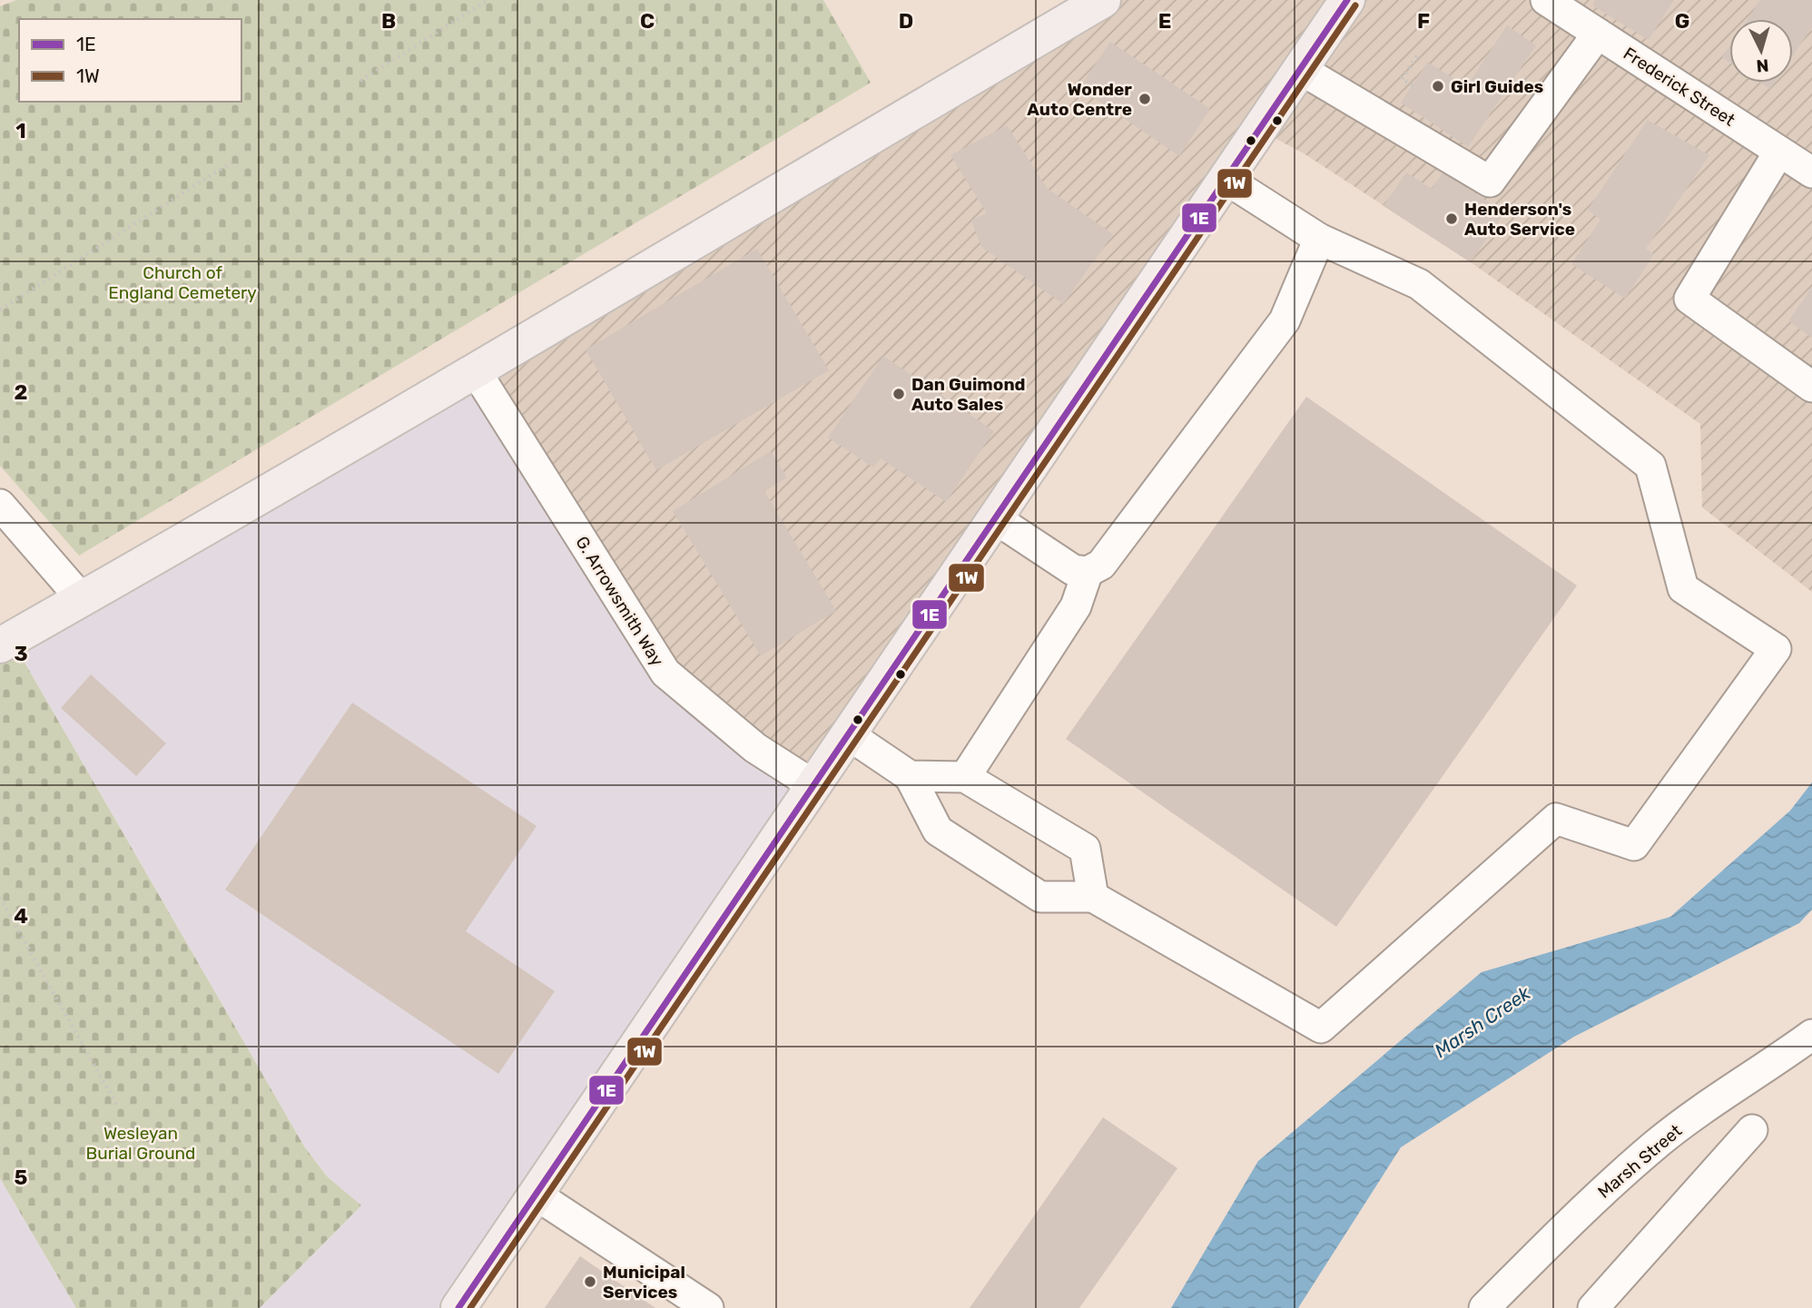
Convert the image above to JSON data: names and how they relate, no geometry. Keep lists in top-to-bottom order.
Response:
{
  "streets": {
    "street": ["Frederick Street", "G. Arrowsmith Way", "Marsh Street"]
  },
  "water": ["Marsh Creek"],
  "parks": ["Church of England Cemetery", "Wesleyan Burial Ground"],
  "places": [
    "Girl Guides",
    "Wonder Auto Centre",
    "Henderson's Auto Service",
    "Dan Guimond Auto Sales",
    "Municipal Services"
  ],
  "lines": ["transit line 1E", "transit line 1W"],
  "legend": ["1E", "1W"],
  "north": "bottom",
  "grid": {
    "columns": [
      "B",
      "C",
      "D",
      "E",
      "F",
      "G"
    ],
    "rows": [
      "1",
      "2",
      "3",
      "4",
      "5"
    ]
  }
}
